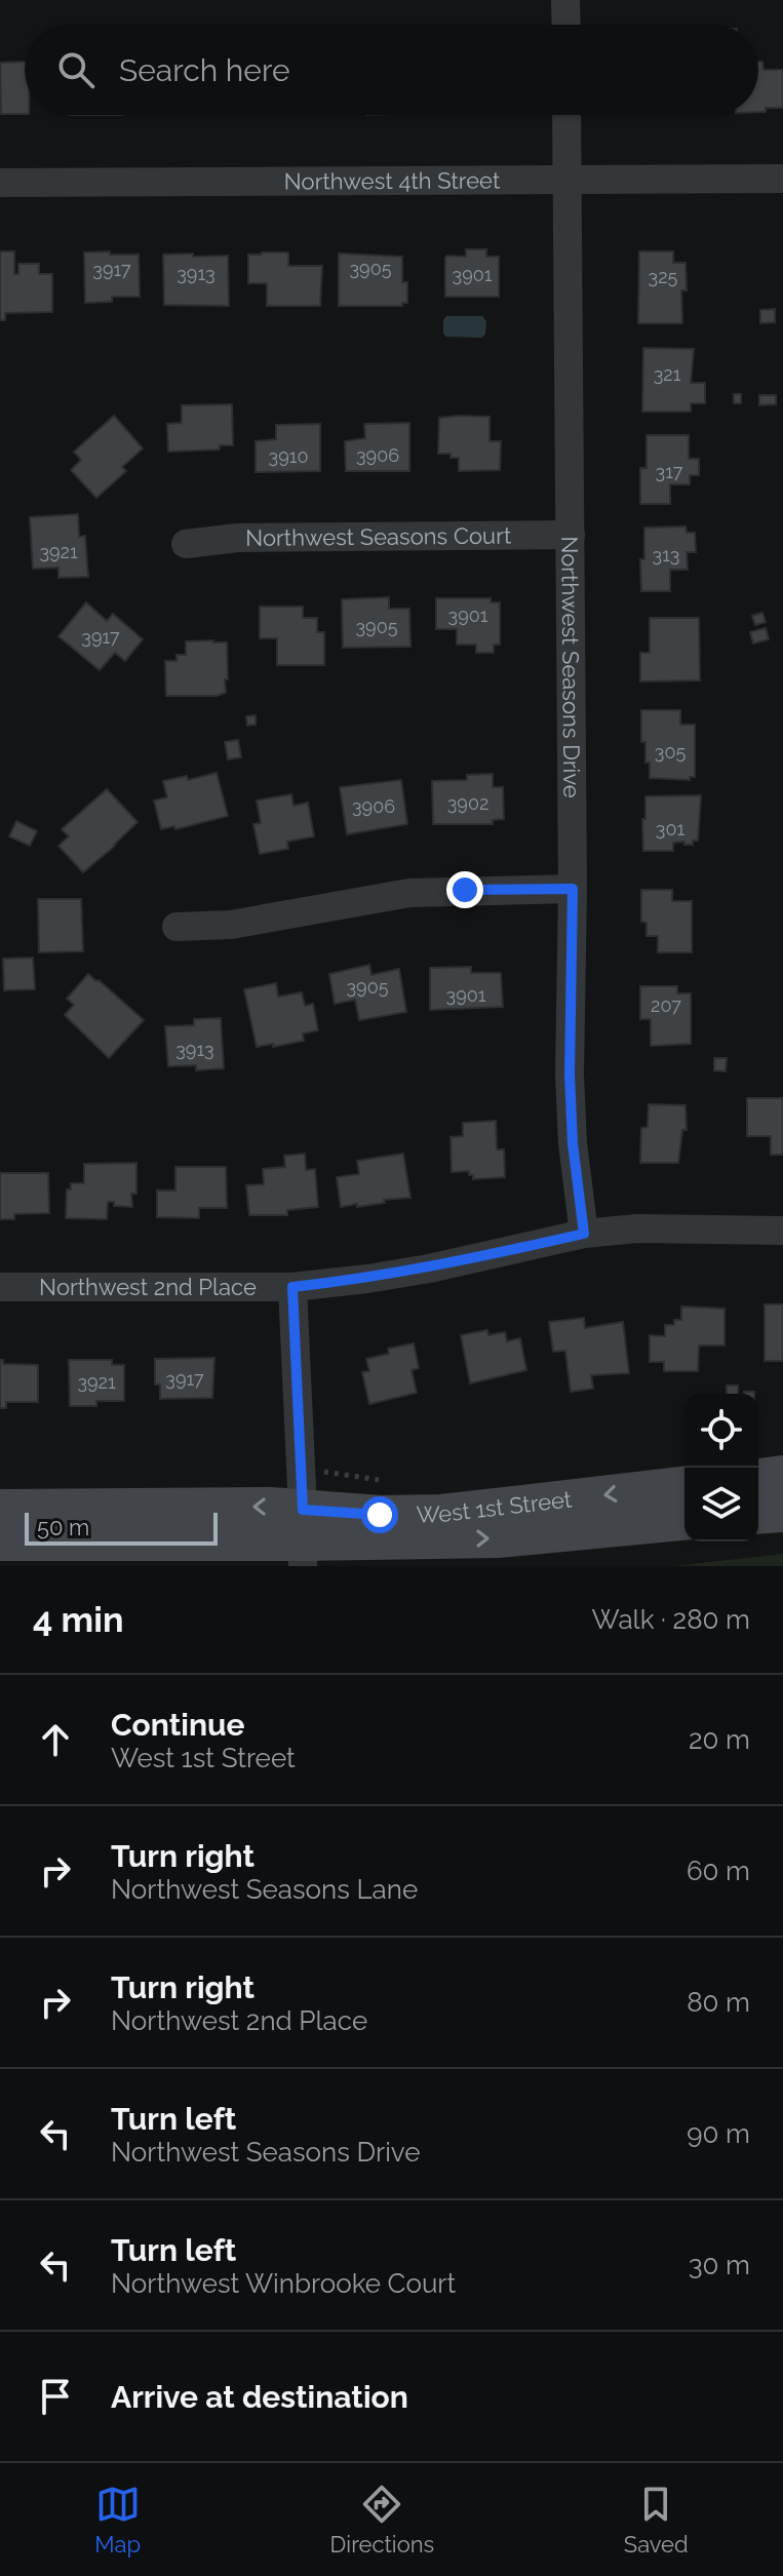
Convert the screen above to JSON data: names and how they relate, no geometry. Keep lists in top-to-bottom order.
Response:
{
  "streets": {
    "main road": ["West 1st Street"],
    "street": [
      "Northwest 4th Street",
      "Northwest Seasons Court",
      "Northwest Seasons Drive",
      "Northwest 2nd Place"
    ]
  },
  "crossings": [
    ["Northwest 4th Street", "Northwest Seasons Drive"],
    ["Northwest Seasons Court", "Northwest Seasons Drive"],
    ["Northwest Seasons Drive", "Northwest 2nd Place"]
  ],
  "house_numbers": [
    "3905",
    "3917",
    "3913",
    "3901",
    "325",
    "321",
    "3906",
    "3910",
    "317",
    "3921",
    "313",
    "3901",
    "3905",
    "3917",
    "305",
    "3902",
    "3906",
    "301",
    "3905",
    "3901",
    "207",
    "3913",
    "3917",
    "3921"
  ],
  "scale_bar": "50 m",
  "page": {
    "search": "Search here",
    "scale": "50 m",
    "heading": ["4 min", "Walk · 280 m"],
    "list": [
      ["Continue", "West 1st Street", "20 m"],
      ["Turn right", "Northwest Seasons Lane", "60 m"],
      ["Turn right", "Northwest 2nd Place", "80 m"],
      ["Turn left", "Northwest Seasons Drive", "90 m"],
      ["Turn left", "Northwest Winbrooke Court", "30 m"],
      "Arrive at destination"
    ],
    "nav": ["Map", "Directions", "Saved"]
  }
}
